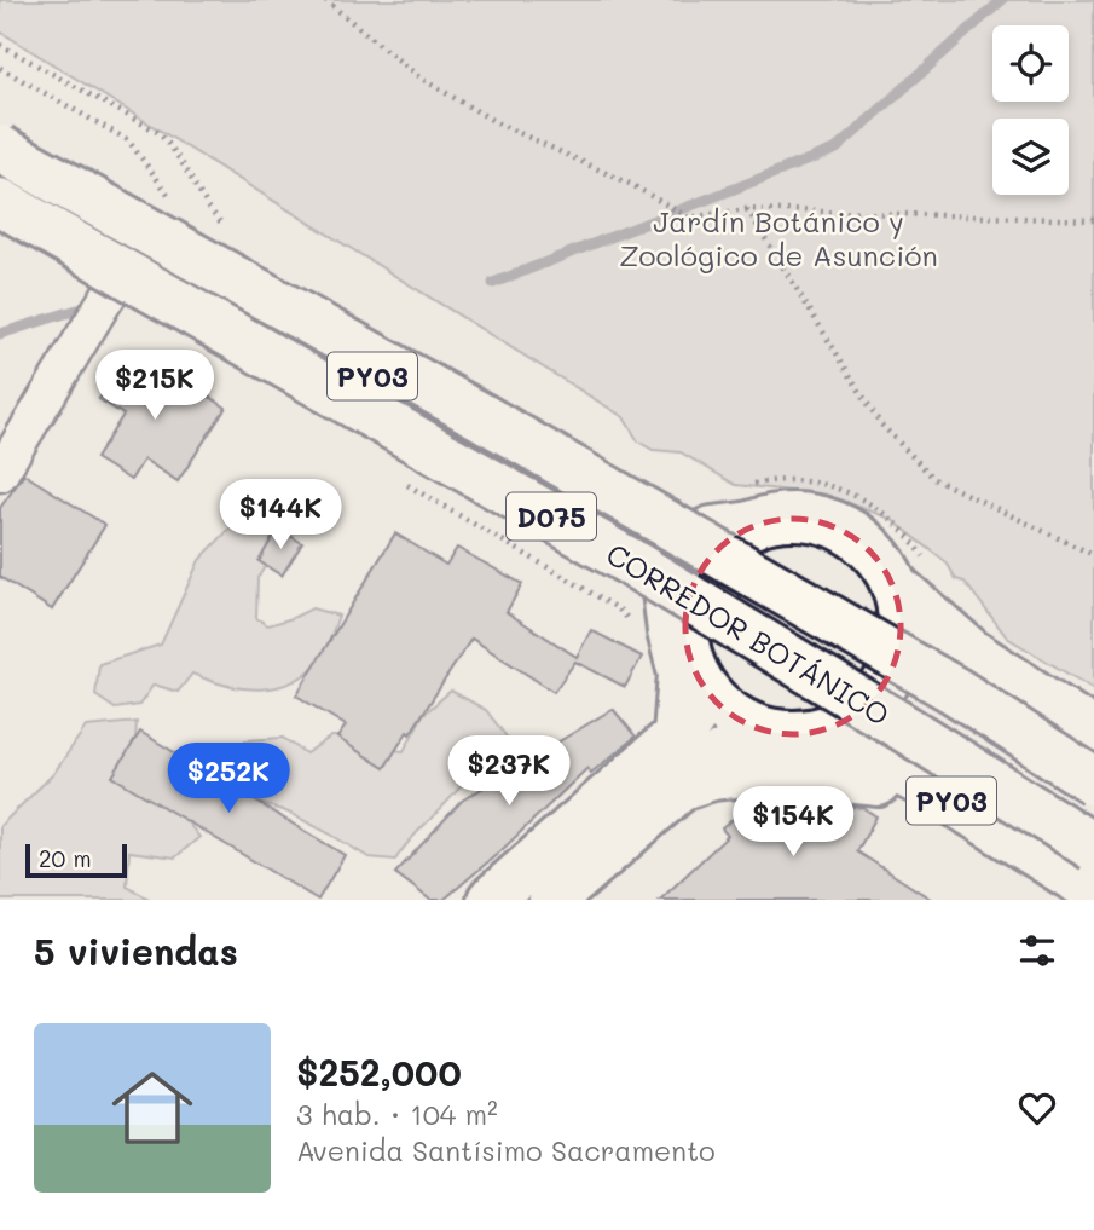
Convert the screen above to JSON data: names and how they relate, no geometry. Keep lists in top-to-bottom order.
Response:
{
  "streets": {
    "main road": ["PY03", "D075", "CORREDOR BOTÁNICO"]
  },
  "parks": ["Jardín Botánico y Zoológico de Asunción"],
  "scale_bar": "20 m",
  "page": {
    "price": [
      "$215K",
      "$144K",
      "$237K",
      "$252K",
      "$154K"
    ],
    "scale": "20 m",
    "heading": "5 viviendas",
    "list": [
      {
        "name": "$252,000",
        "note": "3 hab. · 104 m² · Avenida Santísimo Sacramento"
      }
    ]
  }
}
